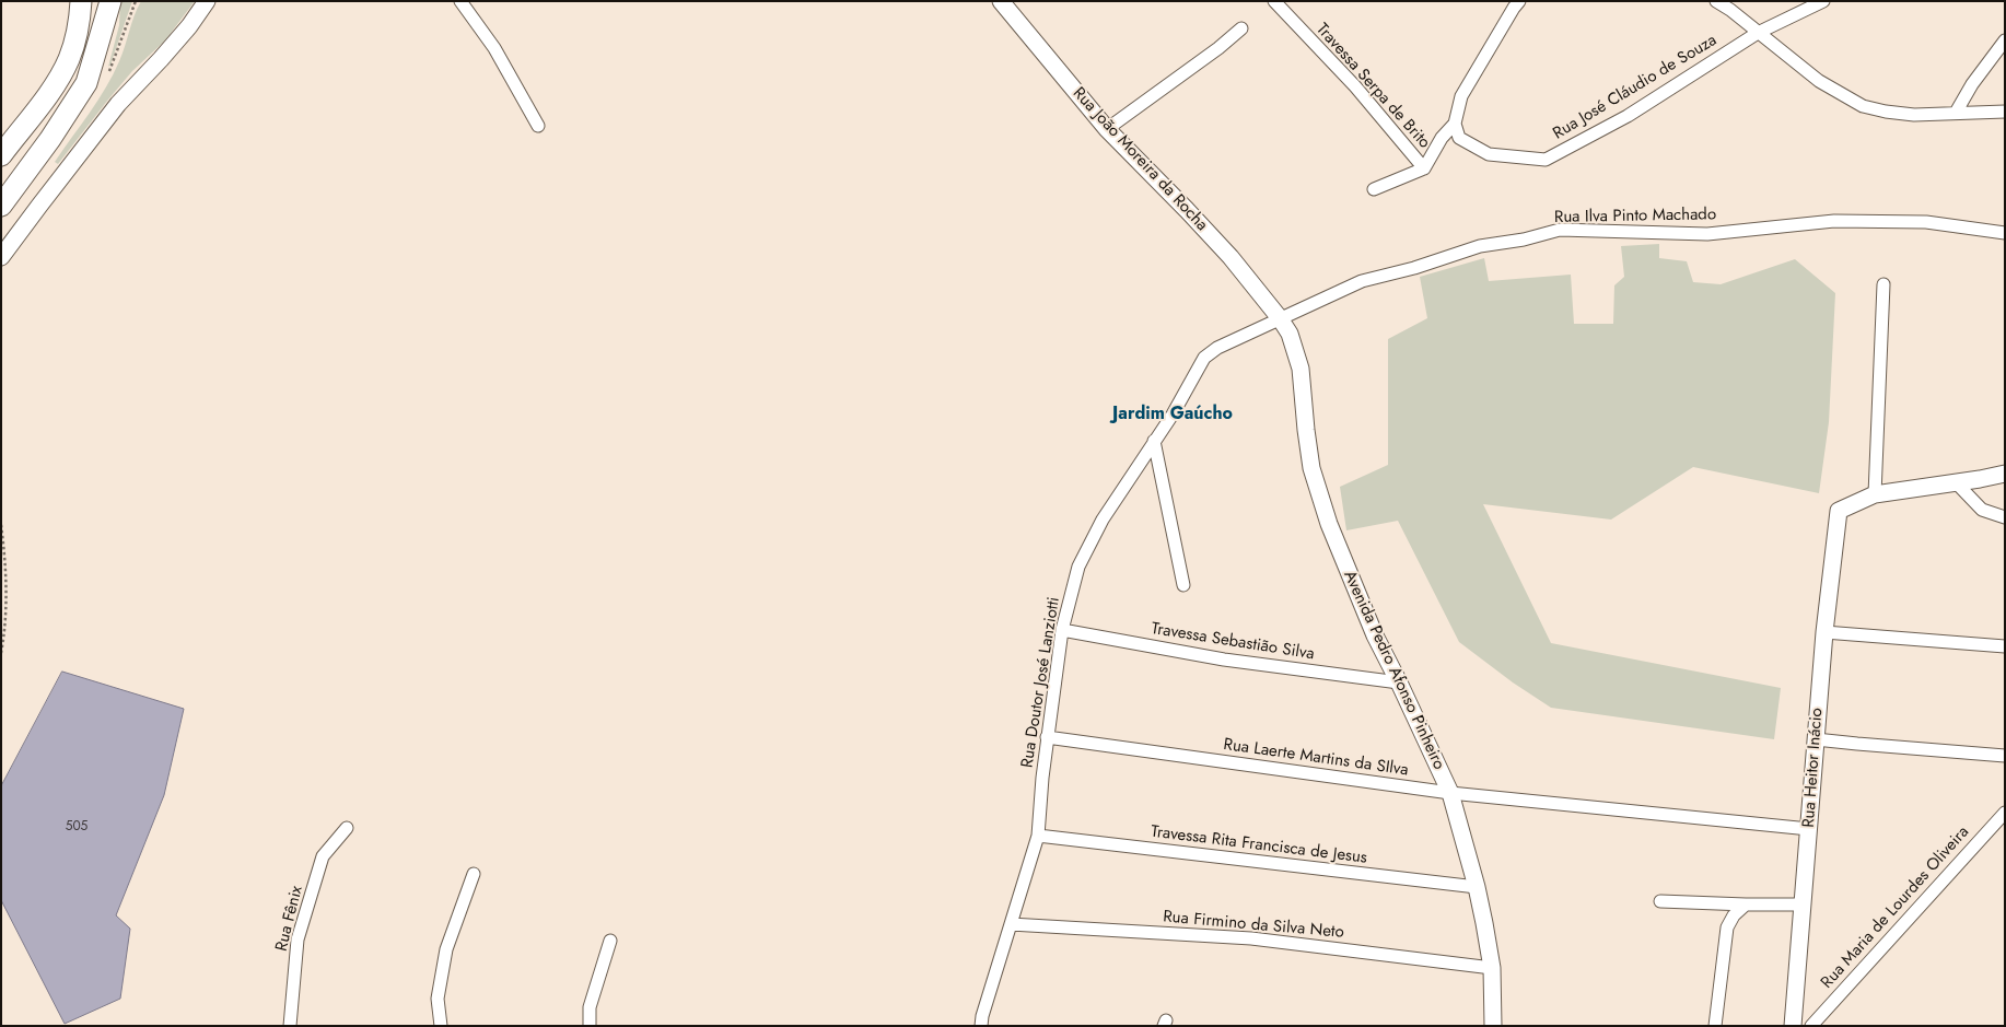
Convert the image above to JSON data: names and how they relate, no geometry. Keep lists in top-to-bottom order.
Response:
{
  "streets": {
    "street": [
      "Travessa Serpa de Brito",
      "Rua José Cláudio de Souza",
      "Rua João Moreira da Rocha",
      "Rua Ilva Pinto Machado",
      "Travessa Sebastião Silva",
      "Avenida Pedro Afonso Pinheiro",
      "Rua Doutor José Lanziotti",
      "Rua Laerte Martins da SIlva",
      "Rua Heitor Inácio",
      "Travessa Rita Francisca de Jesus",
      "Rua Maria de Lourdes Oliveira",
      "Rua Fênix",
      "Rua Firmino da Silva Neto"
    ]
  },
  "crossings": [
    ["Rua João Moreira da Rocha", "Rua Ilva Pinto Machado"],
    ["Rua João Moreira da Rocha", "Avenida Pedro Afonso Pinheiro"],
    ["Rua João Moreira da Rocha", "Rua Doutor José Lanziotti"],
    ["Rua Ilva Pinto Machado", "Avenida Pedro Afonso Pinheiro"],
    ["Rua Ilva Pinto Machado", "Rua Doutor José Lanziotti"],
    ["Travessa Sebastião Silva", "Avenida Pedro Afonso Pinheiro"],
    ["Travessa Sebastião Silva", "Rua Doutor José Lanziotti"],
    ["Avenida Pedro Afonso Pinheiro", "Rua Doutor José Lanziotti"],
    ["Avenida Pedro Afonso Pinheiro", "Rua Laerte Martins da SIlva"],
    ["Avenida Pedro Afonso Pinheiro", "Travessa Rita Francisca de Jesus"],
    ["Avenida Pedro Afonso Pinheiro", "Rua Firmino da Silva Neto"],
    ["Rua Doutor José Lanziotti", "Rua Laerte Martins da SIlva"],
    ["Rua Doutor José Lanziotti", "Travessa Rita Francisca de Jesus"],
    ["Rua Doutor José Lanziotti", "Rua Firmino da Silva Neto"],
    ["Rua Laerte Martins da SIlva", "Rua Heitor Inácio"]
  ],
  "districts": ["Jardim Gaúcho"],
  "house_numbers": ["505"]
}
